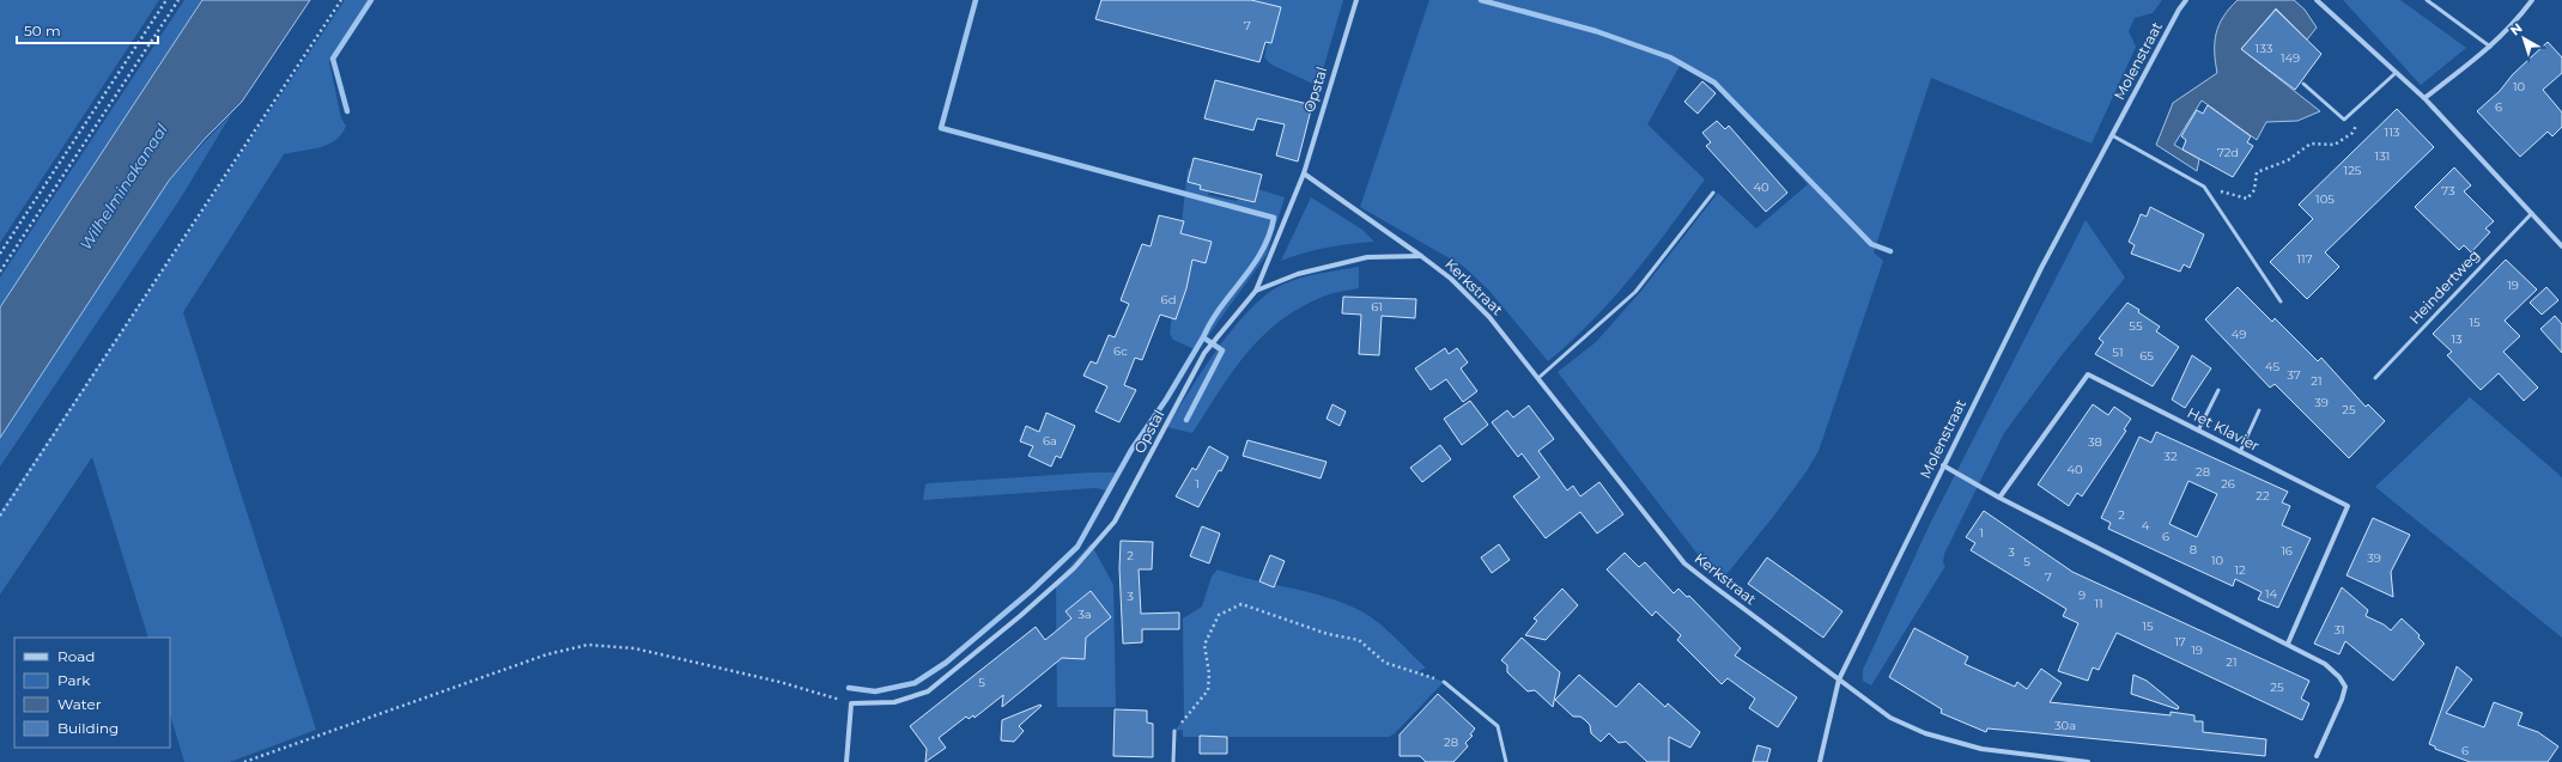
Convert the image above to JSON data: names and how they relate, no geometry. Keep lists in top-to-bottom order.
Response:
{
  "streets": {
    "street": [
      "Molenstraat",
      "Opstal",
      "Kerkstraat",
      "Het Klavier"
    ],
    "lane": ["Heindertweg"]
  },
  "crossings": [
    ["Molenstraat", "Kerkstraat"],
    ["Opstal", "Kerkstraat"]
  ],
  "water": ["Wilhelminakanaal"],
  "house_numbers": [
    "7",
    "133",
    "149",
    "10",
    "6",
    "113",
    "72d",
    "131",
    "125",
    "40",
    "73",
    "105",
    "117",
    "19",
    "6d",
    "61",
    "15",
    "55",
    "49",
    "13",
    "6c",
    "51",
    "65",
    "45",
    "37",
    "21",
    "39",
    "25",
    "6a",
    "38",
    "32",
    "40",
    "28",
    "1",
    "26",
    "22",
    "2",
    "4",
    "1",
    "6",
    "8",
    "16",
    "3",
    "2",
    "39",
    "10",
    "5",
    "12",
    "7",
    "14",
    "9",
    "3",
    "11",
    "3a",
    "15",
    "31",
    "17",
    "19",
    "21",
    "5",
    "25",
    "30a",
    "28",
    "6"
  ],
  "legend": [
    "Road",
    "Park",
    "Water",
    "Building"
  ],
  "scale_bar": "50 m",
  "north": "top left"
}
